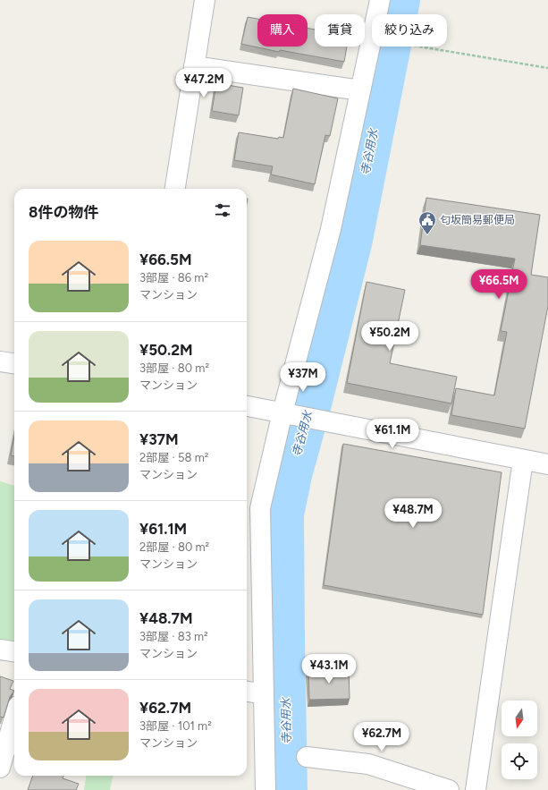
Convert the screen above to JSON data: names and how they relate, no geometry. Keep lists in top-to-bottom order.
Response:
{
  "water": ["寺谷用水"],
  "places": {
    "public building": ["匂坂簡易郵便局"]
  },
  "north": "bottom",
  "page": {
    "chip": ["購入", "賃貸", "絞り込み"],
    "price": [
      "¥47.2M",
      "¥66.5M",
      "¥50.2M",
      "¥37M",
      "¥61.1M",
      "¥48.7M",
      "¥43.1M",
      "¥62.7M"
    ],
    "heading": "8件の物件",
    "list": [
      {
        "name": "¥66.5M",
        "note": "3部屋 · 86 m² · マンション"
      },
      {
        "name": "¥50.2M",
        "note": "3部屋 · 80 m² · マンション"
      },
      {
        "name": "¥37M",
        "note": "2部屋 · 58 m² · マンション"
      },
      {
        "name": "¥61.1M",
        "note": "2部屋 · 80 m² · マンション"
      },
      {
        "name": "¥48.7M",
        "note": "3部屋 · 83 m² · マンション"
      },
      {
        "name": "¥62.7M",
        "note": "3部屋 · 101 m² · マンション"
      }
    ]
  }
}
